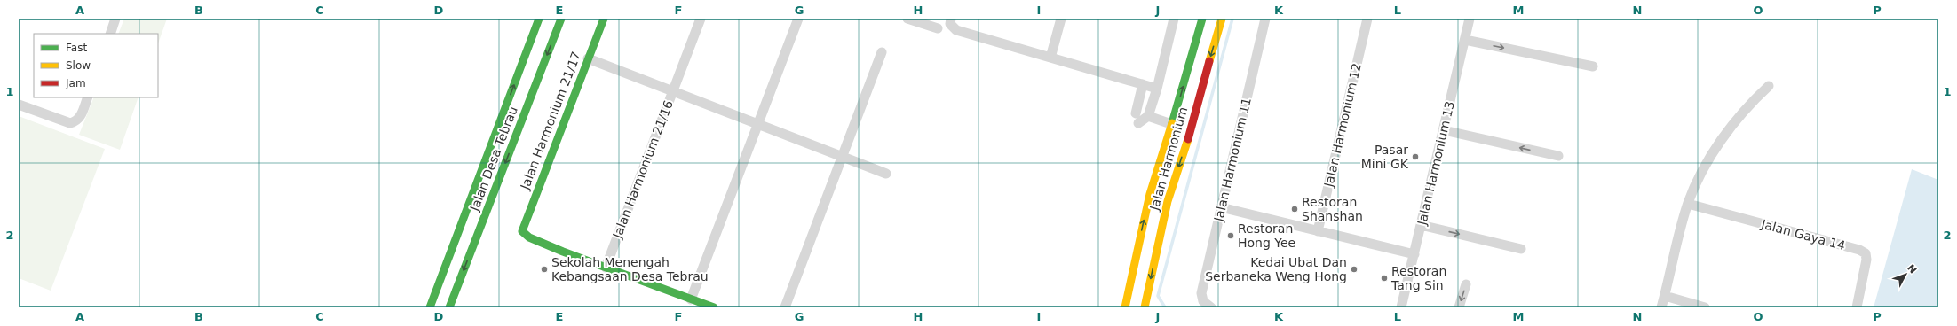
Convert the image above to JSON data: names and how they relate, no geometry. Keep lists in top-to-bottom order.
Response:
{
  "streets": {
    "main road": ["Jalan Harmonium 21/17", "Jalan Desa Tebrau", "Jalan Harmonium"],
    "street": [
      "Jalan Harmonium 12",
      "Jalan Harmonium 11",
      "Jalan Harmonium 13",
      "Jalan Harmonium 21/16",
      "Jalan Gaya 14"
    ]
  },
  "crossings": [
    ["Jalan Harmonium 21/17", "Jalan Harmonium 21/16"]
  ],
  "places": [
    "Pasar Mini GK",
    "Restoran Shanshan",
    "Restoran Hong Yee",
    "Sekolah Menengah Kebangsaan Desa Tebrau",
    "Kedai Ubat Dan Serbaneka Weng Hong",
    "Restoran Tang Sin"
  ],
  "legend": ["Fast", "Slow", "Jam"],
  "north": "top right",
  "grid": {
    "columns": [
      "A",
      "B",
      "C",
      "D",
      "E",
      "F",
      "G",
      "H",
      "I",
      "J",
      "K",
      "L",
      "M",
      "N",
      "O",
      "P"
    ],
    "rows": ["1", "2"]
  }
}
